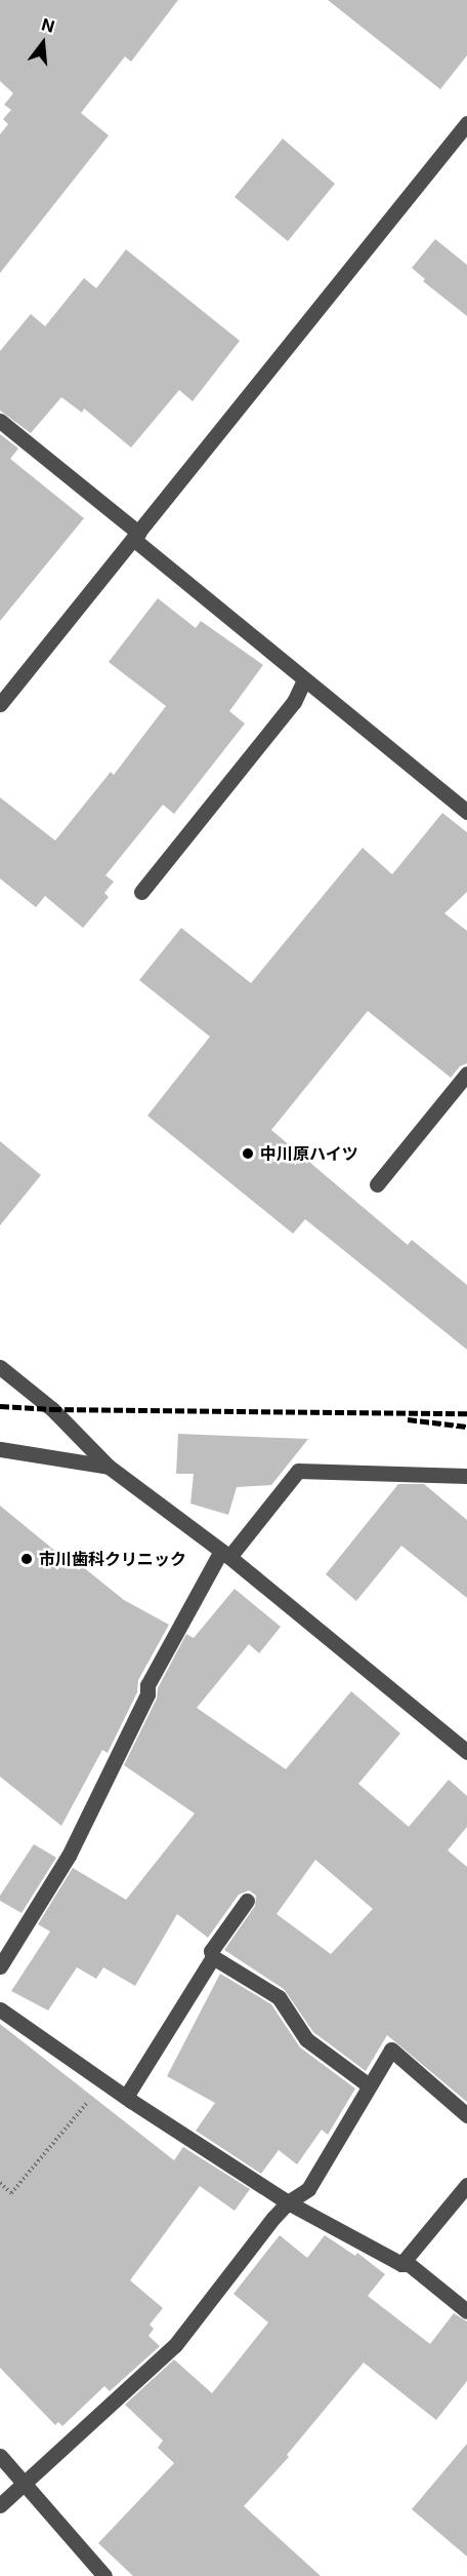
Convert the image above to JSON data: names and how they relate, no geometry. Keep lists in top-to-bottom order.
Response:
{
  "places": ["中川原ハイツ", "市川歯科クリニック"],
  "north": "top"
}
